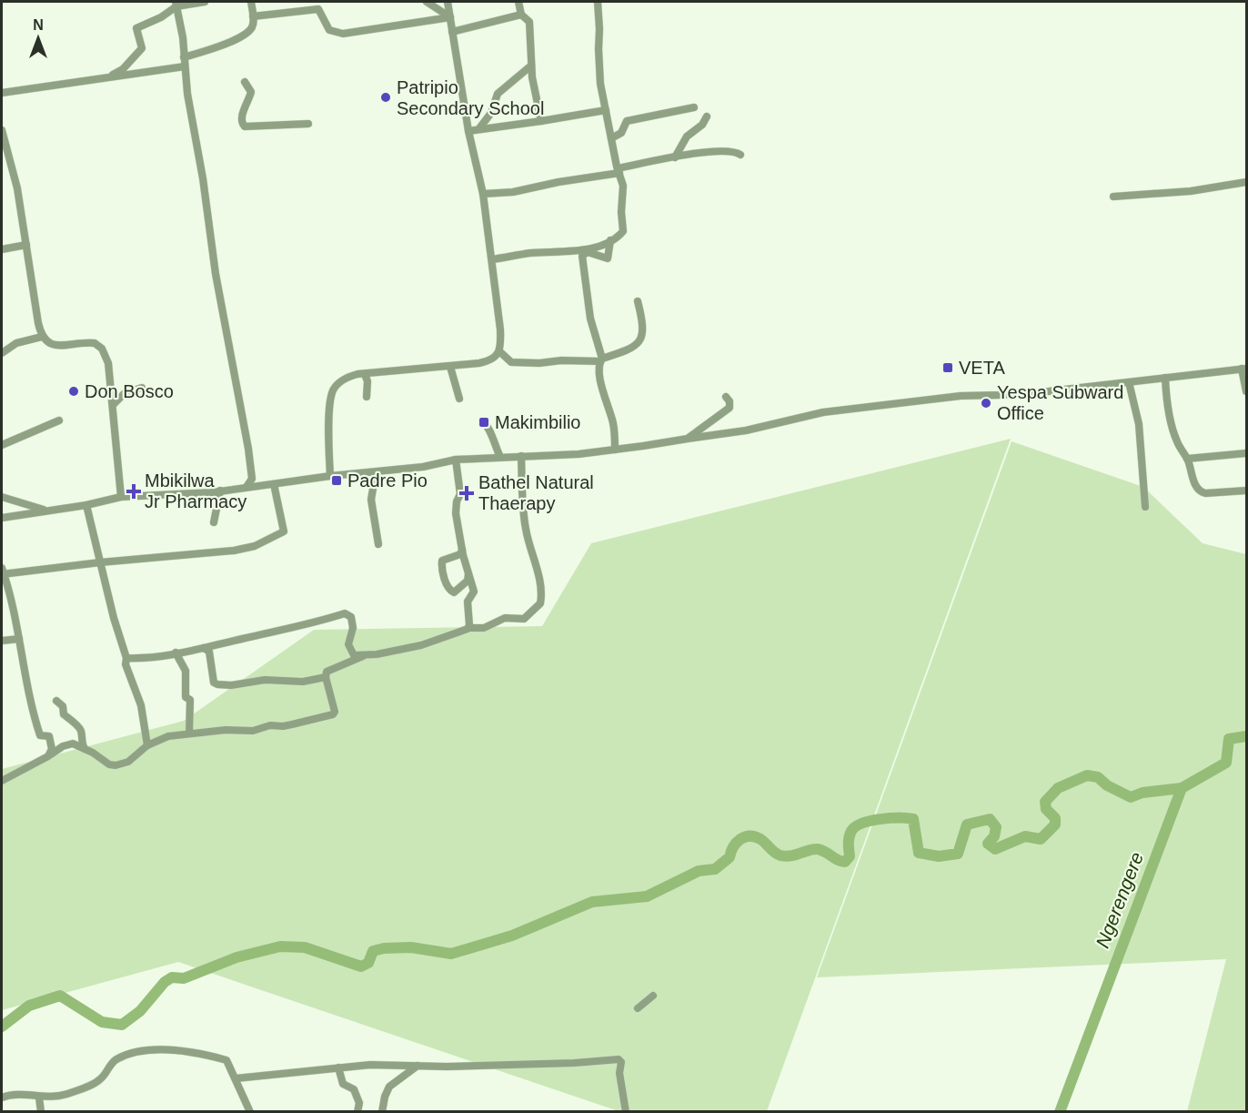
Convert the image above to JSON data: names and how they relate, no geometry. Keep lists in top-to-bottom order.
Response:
{
  "water": ["Ngerengere"],
  "places": {
    "other": ["Patripio Secondary School", "Don Bosco", "Yespa Subward Office"],
    "transit": ["VETA", "Makimbilio", "Padre Pio"],
    "health": ["Mbikilwa Jr Pharmacy", "Bathel Natural Thaerapy"]
  },
  "north": "top"
}
